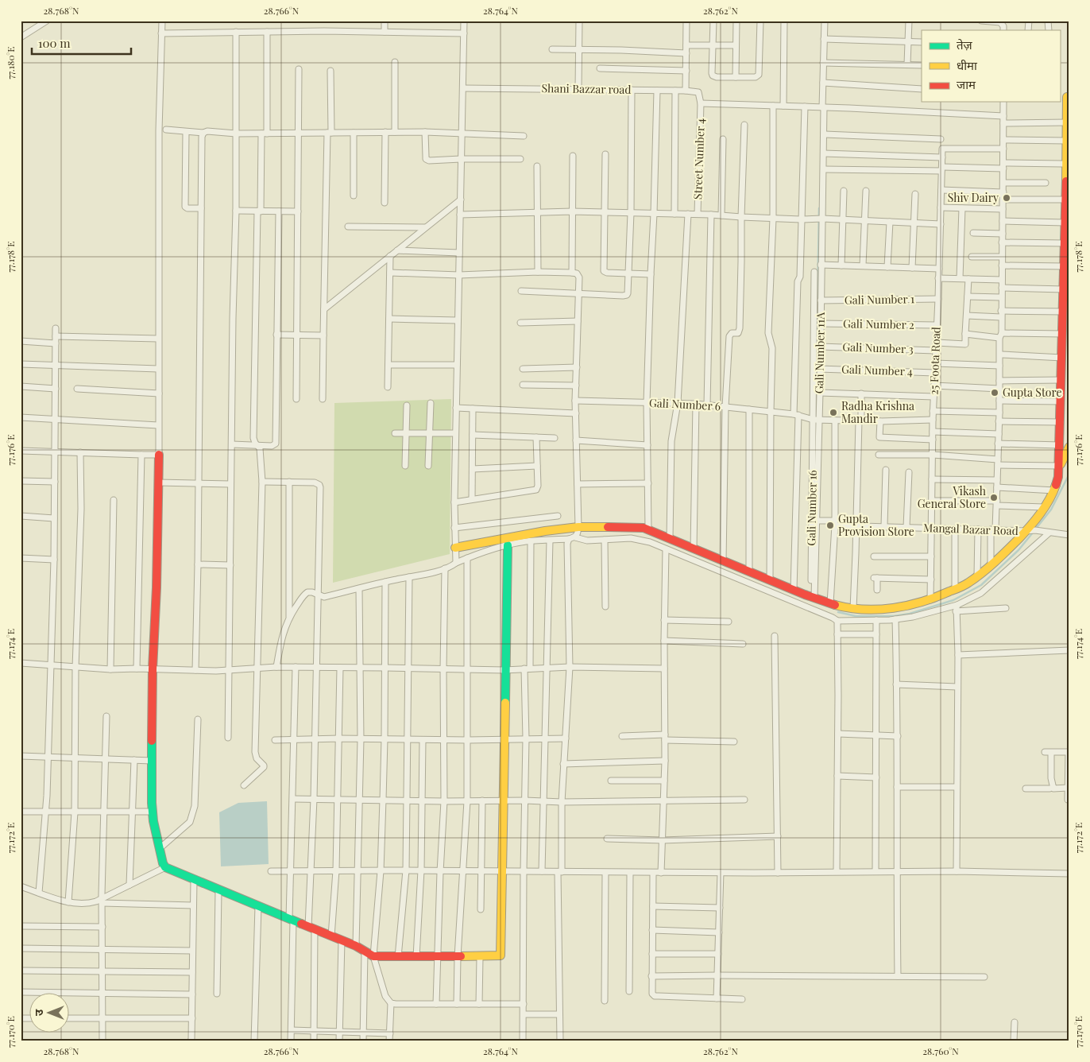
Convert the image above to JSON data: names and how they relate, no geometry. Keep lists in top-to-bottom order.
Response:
{
  "streets": {
    "street": [
      "Shani Bazzar road",
      "Street Number 4",
      "Gali Number 1",
      "Gali Number 2",
      "Gali Number 3",
      "Gali Number 11A",
      "25 Foota Road",
      "Gali Number 4",
      "Gali Number 6",
      "Gali Number 16",
      "Mangal Bazar Road"
    ]
  },
  "crossings": [
    ["Gali Number 1", "Gali Number 11A"],
    ["Gali Number 1", "25 Foota Road"],
    ["Gali Number 2", "Gali Number 11A"],
    ["Gali Number 2", "25 Foota Road"],
    ["Gali Number 3", "Gali Number 11A"],
    ["Gali Number 3", "25 Foota Road"],
    ["Gali Number 11A", "Gali Number 4"],
    ["Gali Number 11A", "Gali Number 6"],
    ["Gali Number 11A", "Gali Number 16"],
    ["Gali Number 11A", "Mangal Bazar Road"],
    ["25 Foota Road", "Gali Number 4"],
    ["25 Foota Road", "Gali Number 6"],
    ["25 Foota Road", "Mangal Bazar Road"],
    ["Gali Number 6", "Gali Number 16"]
  ],
  "places": [
    "Shiv Dairy",
    "Gupta Store",
    "Radha Krishna Mandir",
    "Vikash General Store",
    "Gupta Provision Store"
  ],
  "legend": ["तेज़", "धीमा", "जाम"],
  "scale_bar": "100 m",
  "north": "left",
  "coordinates": [
    "28.768°N",
    "28.766°N",
    "28.764°N",
    "28.762°N",
    "77.180°E",
    "77.178°E",
    "77.176°E",
    "77.174°E",
    "77.172°E",
    "77.170°E",
    "28.760°N"
  ]
}
